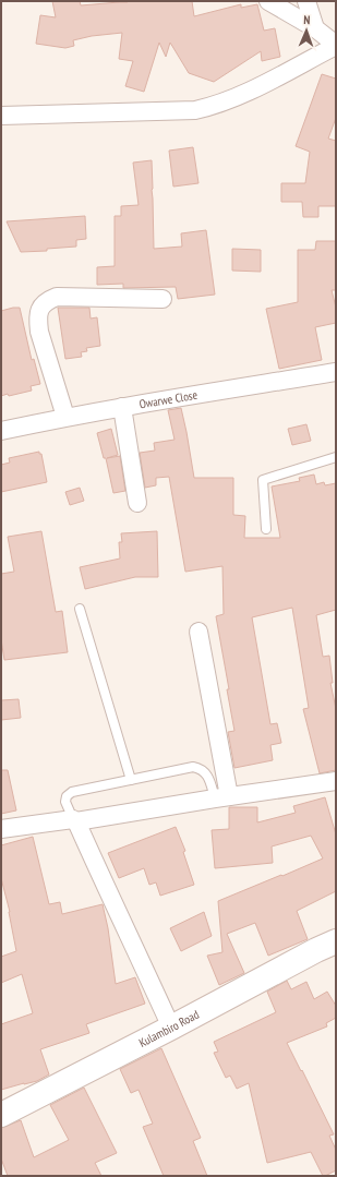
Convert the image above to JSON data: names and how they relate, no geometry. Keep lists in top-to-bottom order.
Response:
{
  "streets": {
    "street": ["Owarwe Close", "Kulambiro Road"]
  },
  "north": "top"
}
